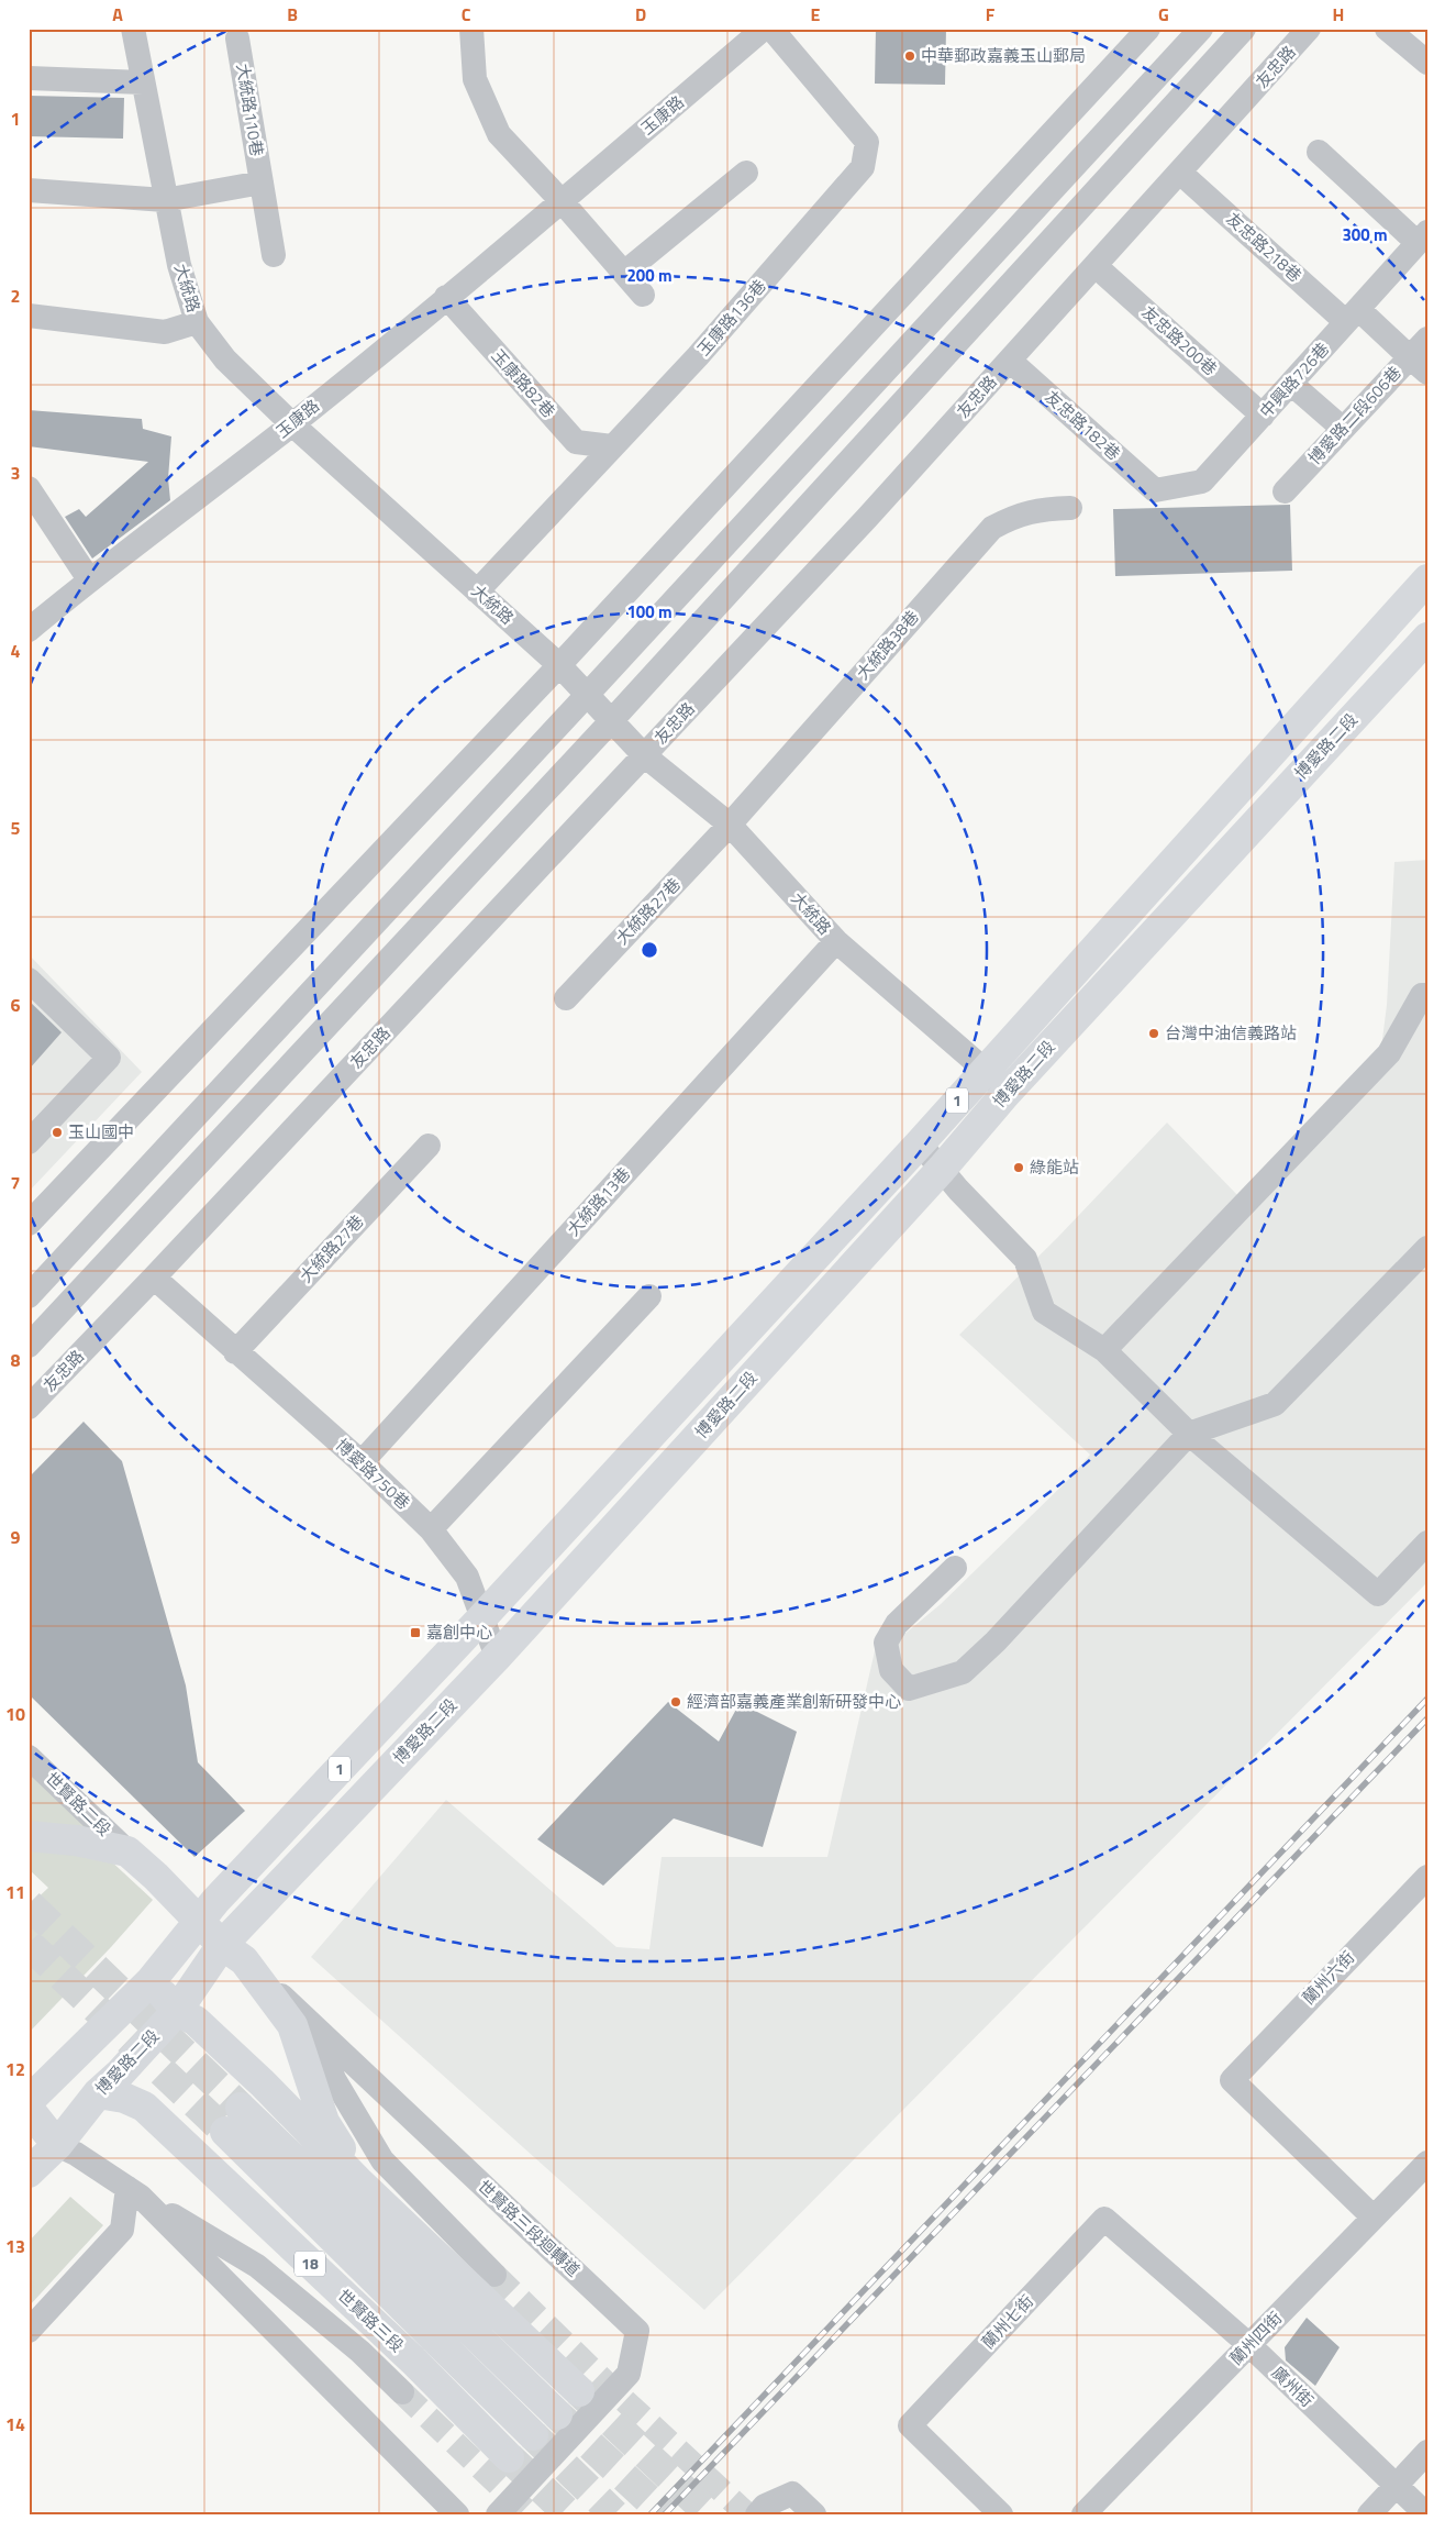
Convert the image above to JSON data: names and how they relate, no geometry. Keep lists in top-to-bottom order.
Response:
{
  "streets": {
    "main road": [
      "博愛路二段",
      "1",
      "18",
      "世賢路三段"
    ],
    "street": [
      "友忠路",
      "大統路110巷",
      "玉康路",
      "友忠路218巷",
      "大統路",
      "玉康路136巷",
      "友忠路200巷",
      "中興路726巷",
      "玉康路82巷",
      "博愛路二段606巷",
      "友忠路182巷",
      "大統路38巷",
      "大統路27巷",
      "大統路13巷",
      "博愛路750巷",
      "世賢路二段",
      "蘭州六街",
      "世賢路三段迴轉道",
      "蘭州七街",
      "蘭州四街",
      "廣州街"
    ]
  },
  "crossings": [
    ["友忠路", "友忠路218巷"],
    ["友忠路", "大統路"],
    ["友忠路", "友忠路200巷"],
    ["友忠路", "友忠路182巷"],
    ["友忠路", "博愛路750巷"],
    ["玉康路", "大統路"],
    ["玉康路", "玉康路82巷"],
    ["友忠路218巷", "中興路726巷"],
    ["友忠路218巷", "博愛路二段606巷"],
    ["大統路", "玉康路136巷"],
    ["大統路", "大統路38巷"],
    ["大統路", "博愛路二段"],
    ["大統路", "大統路27巷"],
    ["大統路", "大統路13巷"],
    ["玉康路136巷", "玉康路82巷"],
    ["友忠路200巷", "中興路726巷"],
    ["中興路726巷", "友忠路182巷"],
    ["大統路38巷", "大統路27巷"],
    ["博愛路二段", "博愛路750巷"],
    ["博愛路二段", "世賢路三段"],
    ["大統路27巷", "博愛路750巷"],
    ["大統路13巷", "博愛路750巷"],
    ["蘭州六街", "蘭州四街"],
    ["蘭州七街", "廣州街"],
    ["蘭州四街", "廣州街"]
  ],
  "places": {
    "other": [
      "中華郵政嘉義玉山郵局",
      "台灣中油信義路站",
      "玉山國中",
      "綠能站",
      "經濟部嘉義產業創新研發中心"
    ],
    "transit": ["嘉創中心"]
  },
  "grid": {
    "columns": [
      "A",
      "B",
      "C",
      "D",
      "E",
      "F",
      "G",
      "H"
    ],
    "rows": [
      "1",
      "2",
      "3",
      "4",
      "5",
      "6",
      "7",
      "8",
      "9",
      "10",
      "11",
      "12",
      "13",
      "14"
    ]
  },
  "rings": ["300 m", "200 m", "100 m"]
}
